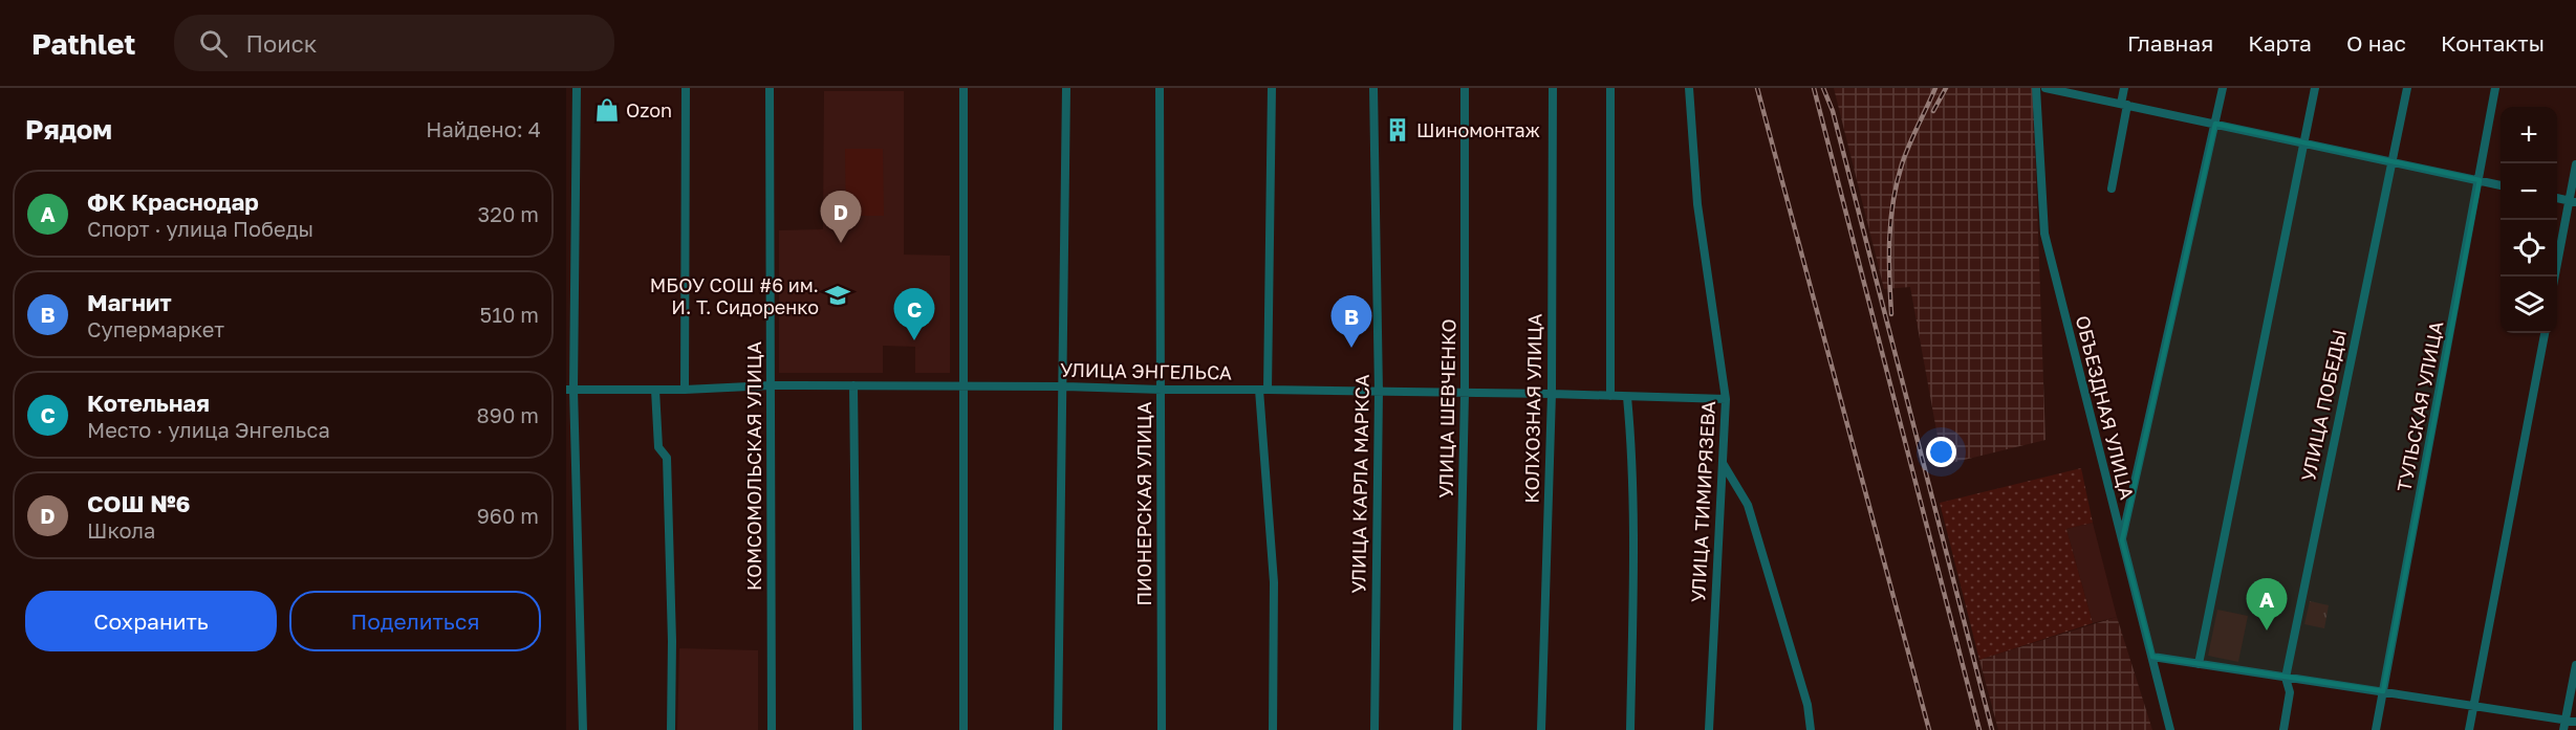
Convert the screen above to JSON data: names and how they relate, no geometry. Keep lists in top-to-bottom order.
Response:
{
  "streets": {
    "street": [
      "УЛИЦА ЭНГЕЛЬСА",
      "УЛИЦА ПОБЕДЫ",
      "ТУЛЬСКАЯ УЛИЦА",
      "ОБЪЕЗДНАЯ УЛИЦА",
      "УЛИЦА ШЕВЧЕНКО",
      "КОЛХОЗНАЯ УЛИЦА",
      "КОМСОМОЛЬСКАЯ УЛИЦА",
      "УЛИЦА КАРЛА МАРКСА",
      "УЛИЦА ТИМИРЯЗЕВА",
      "ПИОНЕРСКАЯ УЛИЦА"
    ]
  },
  "crossings": [
    ["УЛИЦА ЭНГЕЛЬСА", "УЛИЦА ШЕВЧЕНКО"],
    ["УЛИЦА ЭНГЕЛЬСА", "КОЛХОЗНАЯ УЛИЦА"],
    ["УЛИЦА ЭНГЕЛЬСА", "КОМСОМОЛЬСКАЯ УЛИЦА"],
    ["УЛИЦА ЭНГЕЛЬСА", "УЛИЦА КАРЛА МАРКСА"],
    ["УЛИЦА ЭНГЕЛЬСА", "УЛИЦА ТИМИРЯЗЕВА"],
    ["УЛИЦА ЭНГЕЛЬСА", "ПИОНЕРСКАЯ УЛИЦА"]
  ],
  "places": {
    "shop": ["Ozon"],
    "building": ["Шиномонтаж"],
    "school or university": ["МБОУ СОШ #6 им. И. Т. Сидоренко"]
  },
  "page": {
    "header": "Pathlet",
    "search": "Поиск",
    "nav": [
      "Главная",
      "Карта",
      "О нас",
      "Контакты"
    ],
    "heading": ["Рядом", "Найдено: 4"],
    "map_buttons": ["+", "−"],
    "list": [
      {
        "mark": "A",
        "name": "ФК Краснодар",
        "note": "Спорт · улица Победы",
        "value": "320 m"
      },
      {
        "mark": "B",
        "name": "Магнит",
        "note": "Супермаркет",
        "value": "510 m"
      },
      {
        "mark": "C",
        "name": "Котельная",
        "note": "Место · улица Энгельса",
        "value": "890 m"
      },
      {
        "mark": "D",
        "name": "СОШ №6",
        "note": "Школа",
        "value": "960 m"
      }
    ],
    "pins": [
      "D",
      "C",
      "B",
      "A"
    ],
    "buttons": ["Сохранить", "Поделиться"]
  }
}
